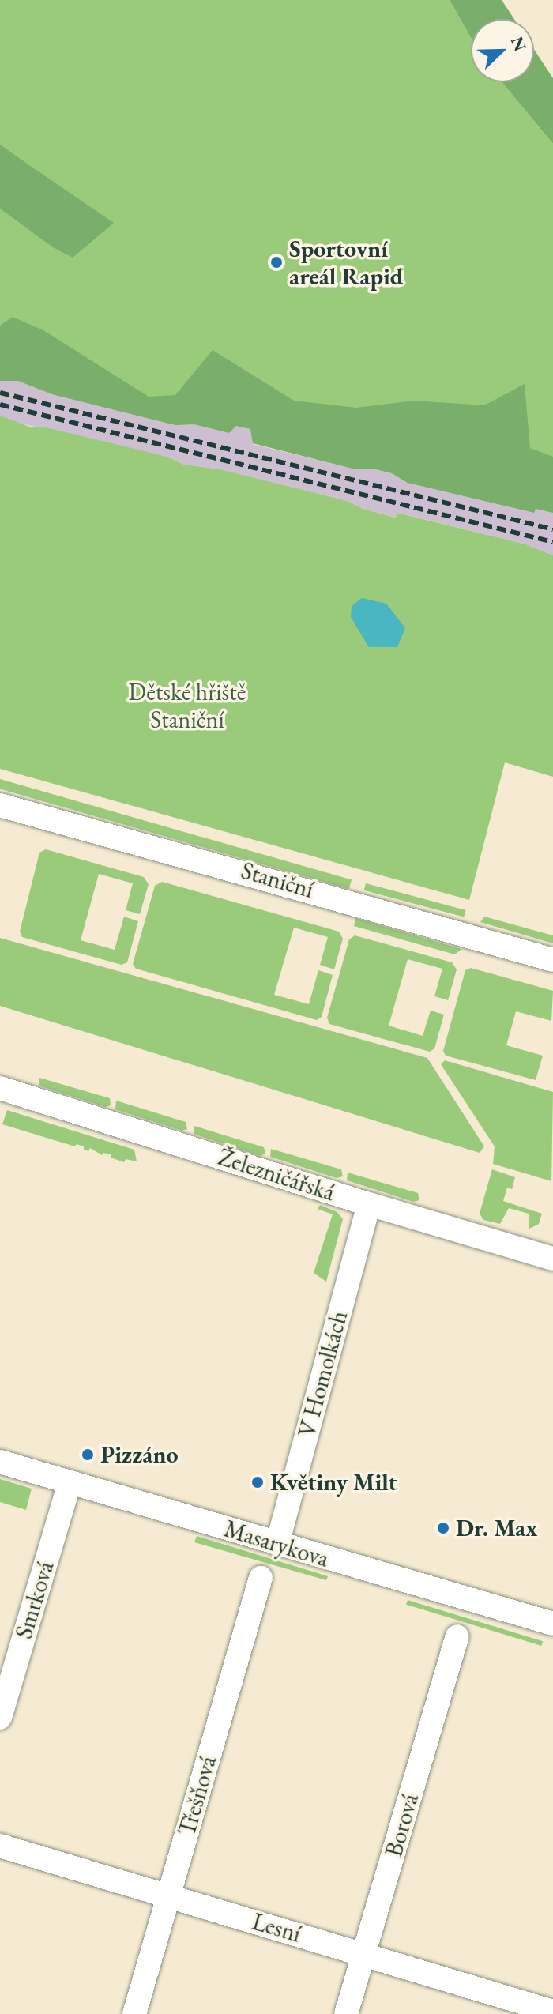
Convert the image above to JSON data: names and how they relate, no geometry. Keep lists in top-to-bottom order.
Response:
{
  "streets": {
    "street": [
      "Staniční",
      "Železničářská",
      "V Homolkách",
      "Masarykova",
      "Smrková",
      "Třešňová",
      "Borová",
      "Lesní"
    ]
  },
  "crossings": [
    ["Železničářská", "V Homolkách"],
    ["V Homolkách", "Masarykova"],
    ["Masarykova", "Smrková"],
    ["Třešňová", "Lesní"],
    ["Borová", "Lesní"]
  ],
  "parks": ["Dětské hřiště Staniční"],
  "places": [
    "Sportovní areál Rapid",
    "Pizzáno",
    "Květiny Milt",
    "Dr. Max"
  ],
  "north": "top right"
}
